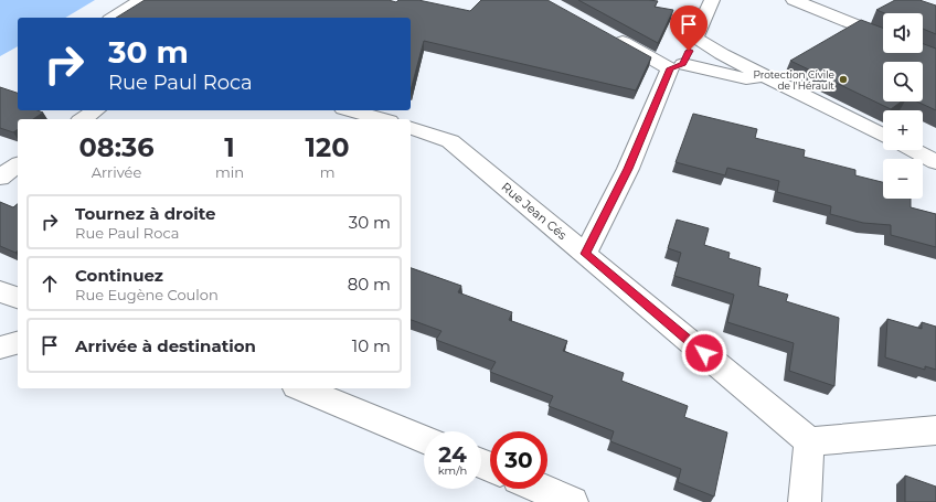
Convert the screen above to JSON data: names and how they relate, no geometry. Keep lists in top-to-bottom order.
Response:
{
  "streets": {
    "street": ["Rue Jean Cés"]
  },
  "places": ["Protection Civile de l'Hérault"],
  "page": {
    "map_buttons": ["+", "−"],
    "turn": ["30 m", "Rue Paul Roca"],
    "eta": [
      "08:36",
      "Arrivée",
      "1",
      "min",
      "120",
      "m"
    ],
    "list": [
      {
        "name": "Tournez à droite",
        "note": "Rue Paul Roca",
        "value": "30 m"
      },
      {
        "name": "Continuez",
        "note": "Rue Eugène Coulon",
        "value": "80 m"
      },
      {
        "name": "Arrivée à destination",
        "value": "10 m"
      }
    ],
    "speed": "24 km/h",
    "limit": "30"
  }
}
